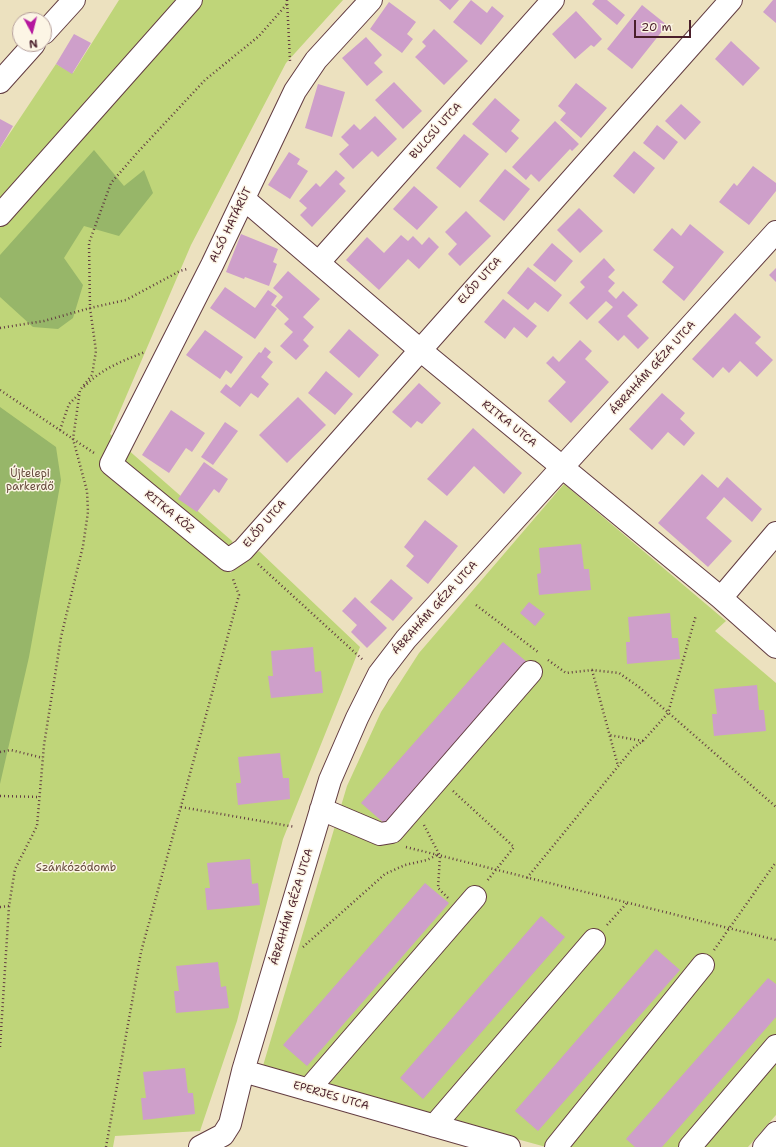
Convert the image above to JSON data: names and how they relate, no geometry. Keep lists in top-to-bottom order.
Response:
{
  "streets": {
    "street": [
      "BULCSÚ UTCA",
      "ALSÓ HATÁRÚT",
      "ELŐD UTCA",
      "ÁBRAHÁM GÉZA UTCA",
      "RITKA UTCA",
      "RITKA KÖZ",
      "EPERJES UTCA"
    ]
  },
  "crossings": [
    ["BULCSÚ UTCA", "RITKA UTCA"],
    ["ALSÓ HATÁRÚT", "RITKA UTCA"],
    ["ALSÓ HATÁRÚT", "RITKA KÖZ"],
    ["ELŐD UTCA", "RITKA UTCA"],
    ["ELŐD UTCA", "RITKA KÖZ"],
    ["ÁBRAHÁM GÉZA UTCA", "RITKA UTCA"],
    ["ÁBRAHÁM GÉZA UTCA", "EPERJES UTCA"]
  ],
  "parks": ["Újtelepi parkerdő", "Szánkózódomb"],
  "scale_bar": "20 m",
  "north": "bottom"
}
